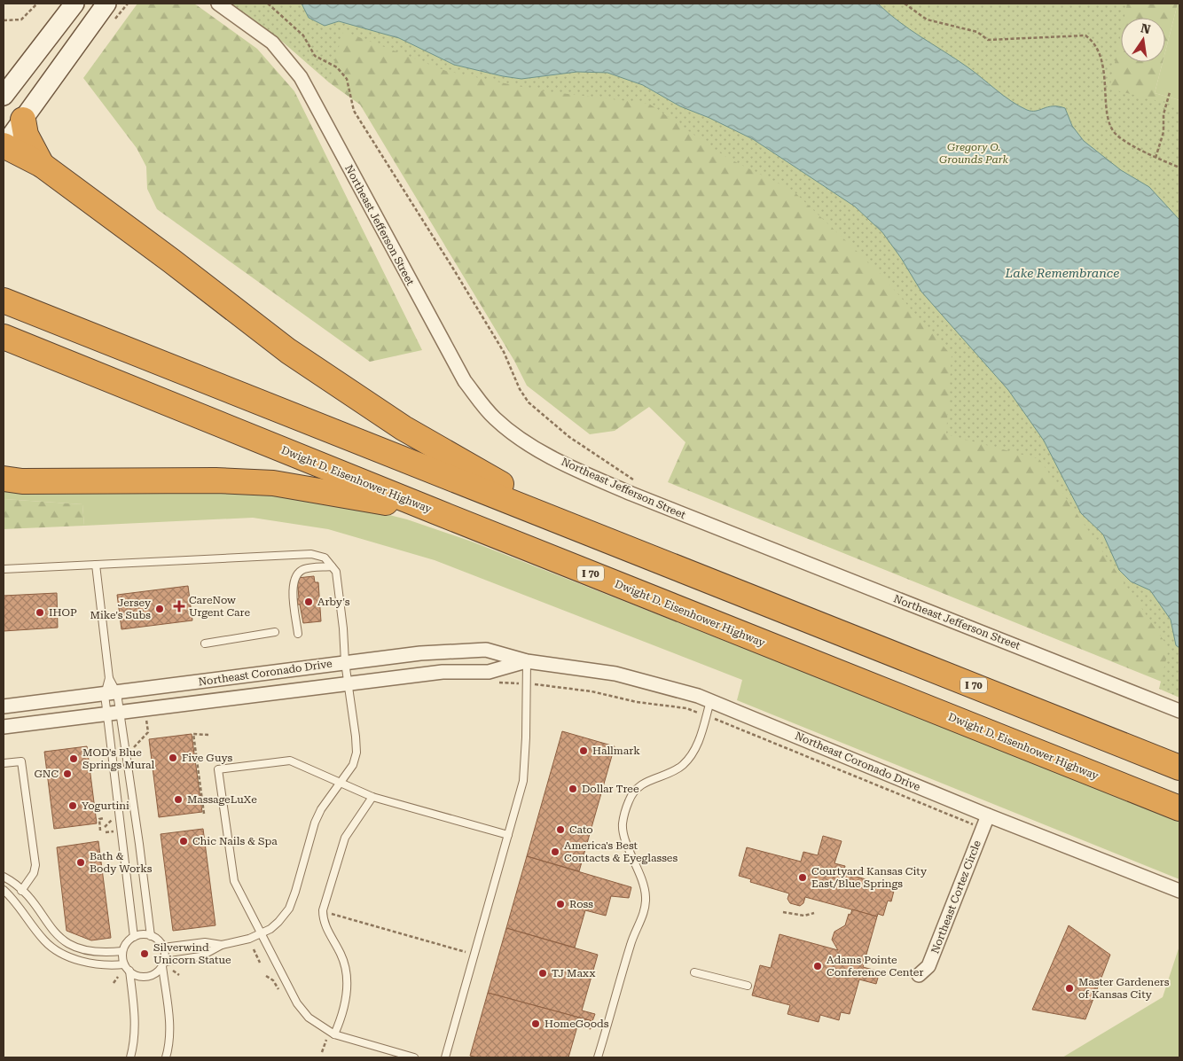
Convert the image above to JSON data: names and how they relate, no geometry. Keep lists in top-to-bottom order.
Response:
{
  "streets": {
    "highway": ["Dwight D. Eisenhower Highway", "I 70"],
    "street": ["Northeast Jefferson Street", "Northeast Coronado Drive", "Northeast Cortez Circle"]
  },
  "crossings": [
    ["Northeast Coronado Drive", "Northeast Cortez Circle"]
  ],
  "water": ["Lake Remembrance"],
  "parks": ["Gregory O. Grounds Park"],
  "places": {
    "other": [
      "Arby's",
      "Jersey Mike's Subs",
      "IHOP",
      "Hallmark",
      "Five Guys",
      "MOD's Blue Springs Mural",
      "GNC",
      "Dollar Tree",
      "MassageLuXe",
      "Yogurtini",
      "Cato",
      "Chic Nails & Spa",
      "America's Best Contacts & Eyeglasses",
      "Bath & Body Works",
      "Courtyard Kansas City East/Blue Springs",
      "Ross",
      "Silverwind Unicorn Statue",
      "Adams Pointe Conference Center",
      "TJ Maxx",
      "Master Gardeners of Kansas City",
      "HomeGoods"
    ],
    "health": ["CareNow Urgent Care"]
  },
  "north": "top"
}
